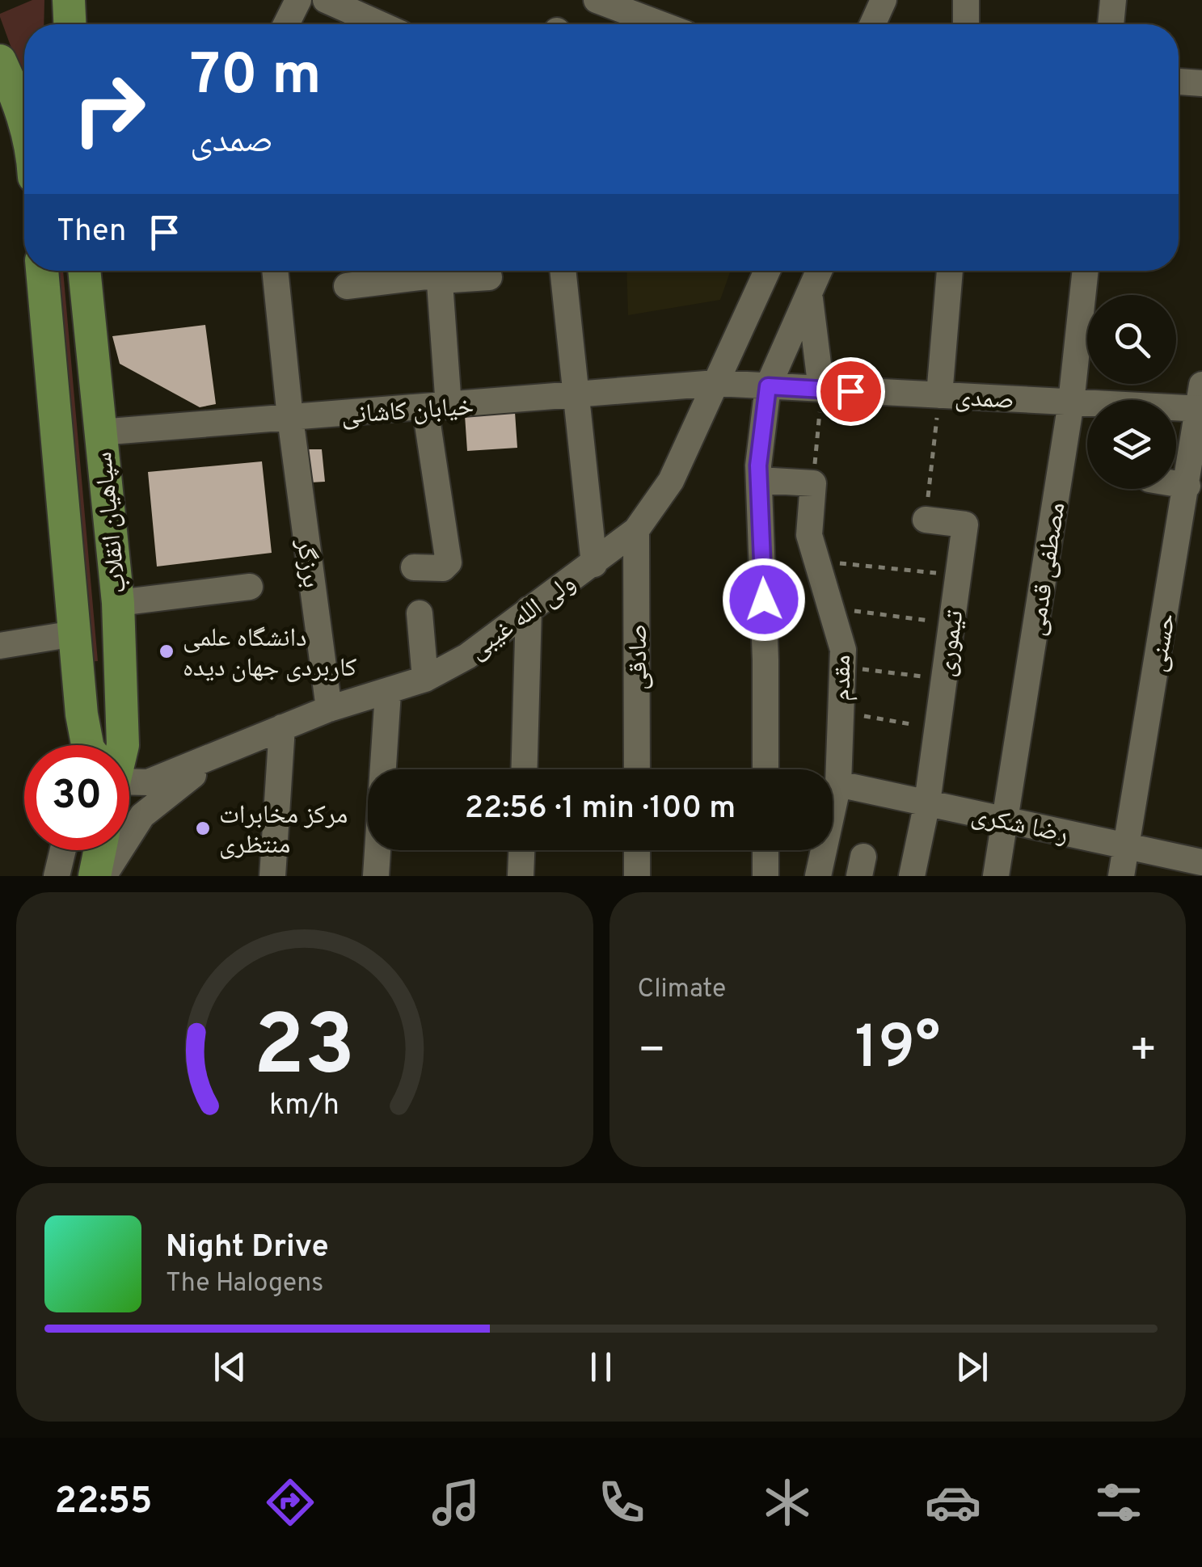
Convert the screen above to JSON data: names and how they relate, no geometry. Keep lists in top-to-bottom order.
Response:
{
  "streets": {
    "main road": ["سپاهیان انقلاب"],
    "street": [
      "صمدی",
      "خیابان کاشانی",
      "برزگر",
      "مصطفی قدمی",
      "ولی الله غیبی",
      "حسنی",
      "تیموری",
      "صادقی",
      "مقدم",
      "رضا شکری"
    ]
  },
  "crossings": [
    ["صمدی", "خیابان کاشانی"],
    ["صمدی", "مصطفی قدمی"],
    ["صمدی", "حسنی"],
    ["خیابان کاشانی", "سپاهیان انقلاب"],
    ["خیابان کاشانی", "برزگر"],
    ["خیابان کاشانی", "ولی الله غیبی"],
    ["برزگر", "ولی الله غیبی"],
    ["مصطفی قدمی", "رضا شکری"],
    ["ولی الله غیبی", "صادقی"],
    ["حسنی", "رضا شکری"],
    ["تیموری", "رضا شکری"],
    ["مقدم", "رضا شکری"]
  ],
  "places": ["دانشگاه علمی کاربردی جهان دیده", "مرکز مخابرات منتظری"],
  "page": {
    "turn": ["70 m", "صمدی"],
    "then": "Then",
    "limit": "30",
    "trip": "22:56 · 1 min · 100 m",
    "tile": "Climate",
    "heat": ["−", "19°", "+"],
    "song": ["Night Drive", "The Halogens"],
    "tabs": "22:55",
    "gauge": ["23", "km/h"]
  }
}
